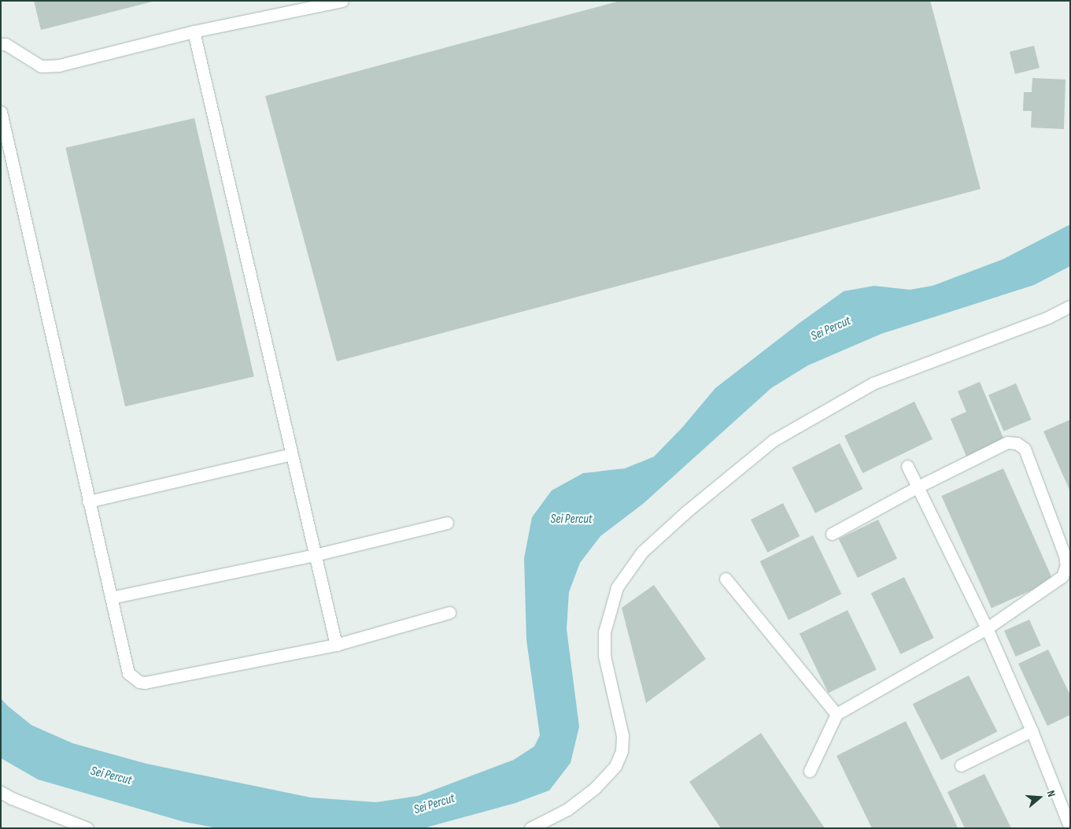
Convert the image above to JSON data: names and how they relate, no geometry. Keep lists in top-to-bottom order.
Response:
{
  "water": ["Sei Percut"],
  "north": "right"
}
